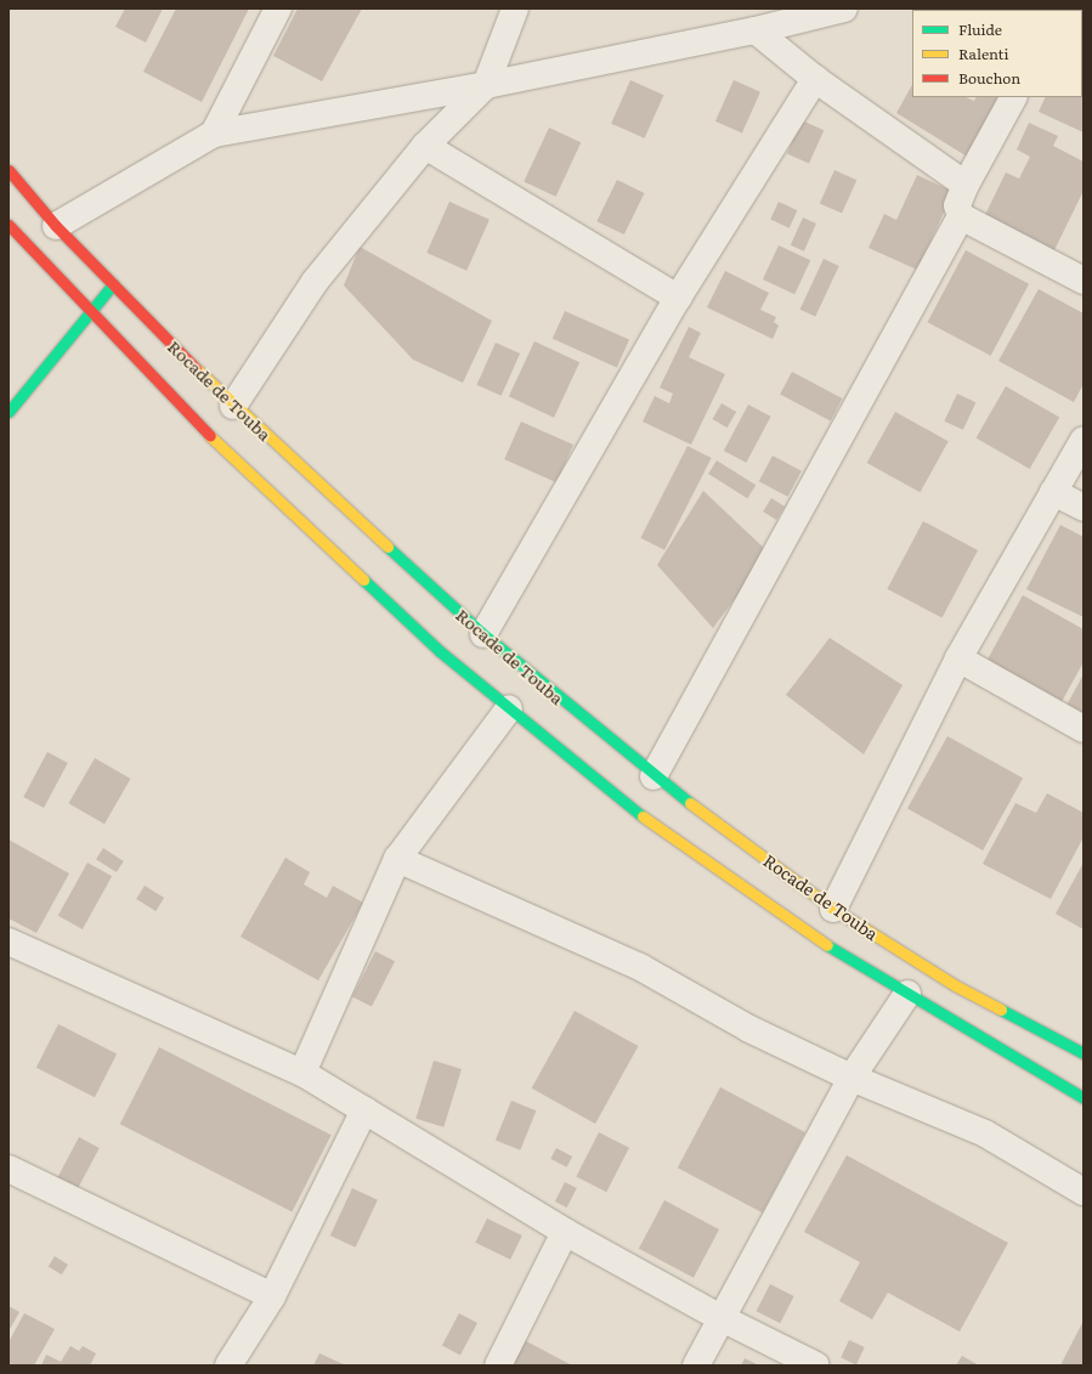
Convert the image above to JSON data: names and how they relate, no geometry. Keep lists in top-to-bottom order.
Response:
{
  "streets": {
    "main road": ["Rocade de Touba"]
  },
  "legend": ["Fluide", "Ralenti", "Bouchon"]
}
